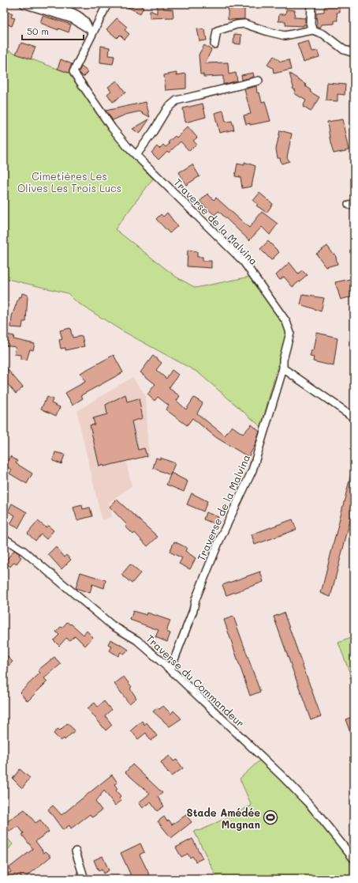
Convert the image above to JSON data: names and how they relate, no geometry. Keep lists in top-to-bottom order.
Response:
{
  "streets": {
    "street": ["Traverse de la Malvina", "Traverse du Commandeur"]
  },
  "crossings": [
    ["Traverse de la Malvina", "Traverse du Commandeur"]
  ],
  "parks": ["Cimetières Les Olives Les Trois Lucs"],
  "places": {
    "sports": ["Stade Amédée Magnan"]
  },
  "scale_bar": "50 m"
}
